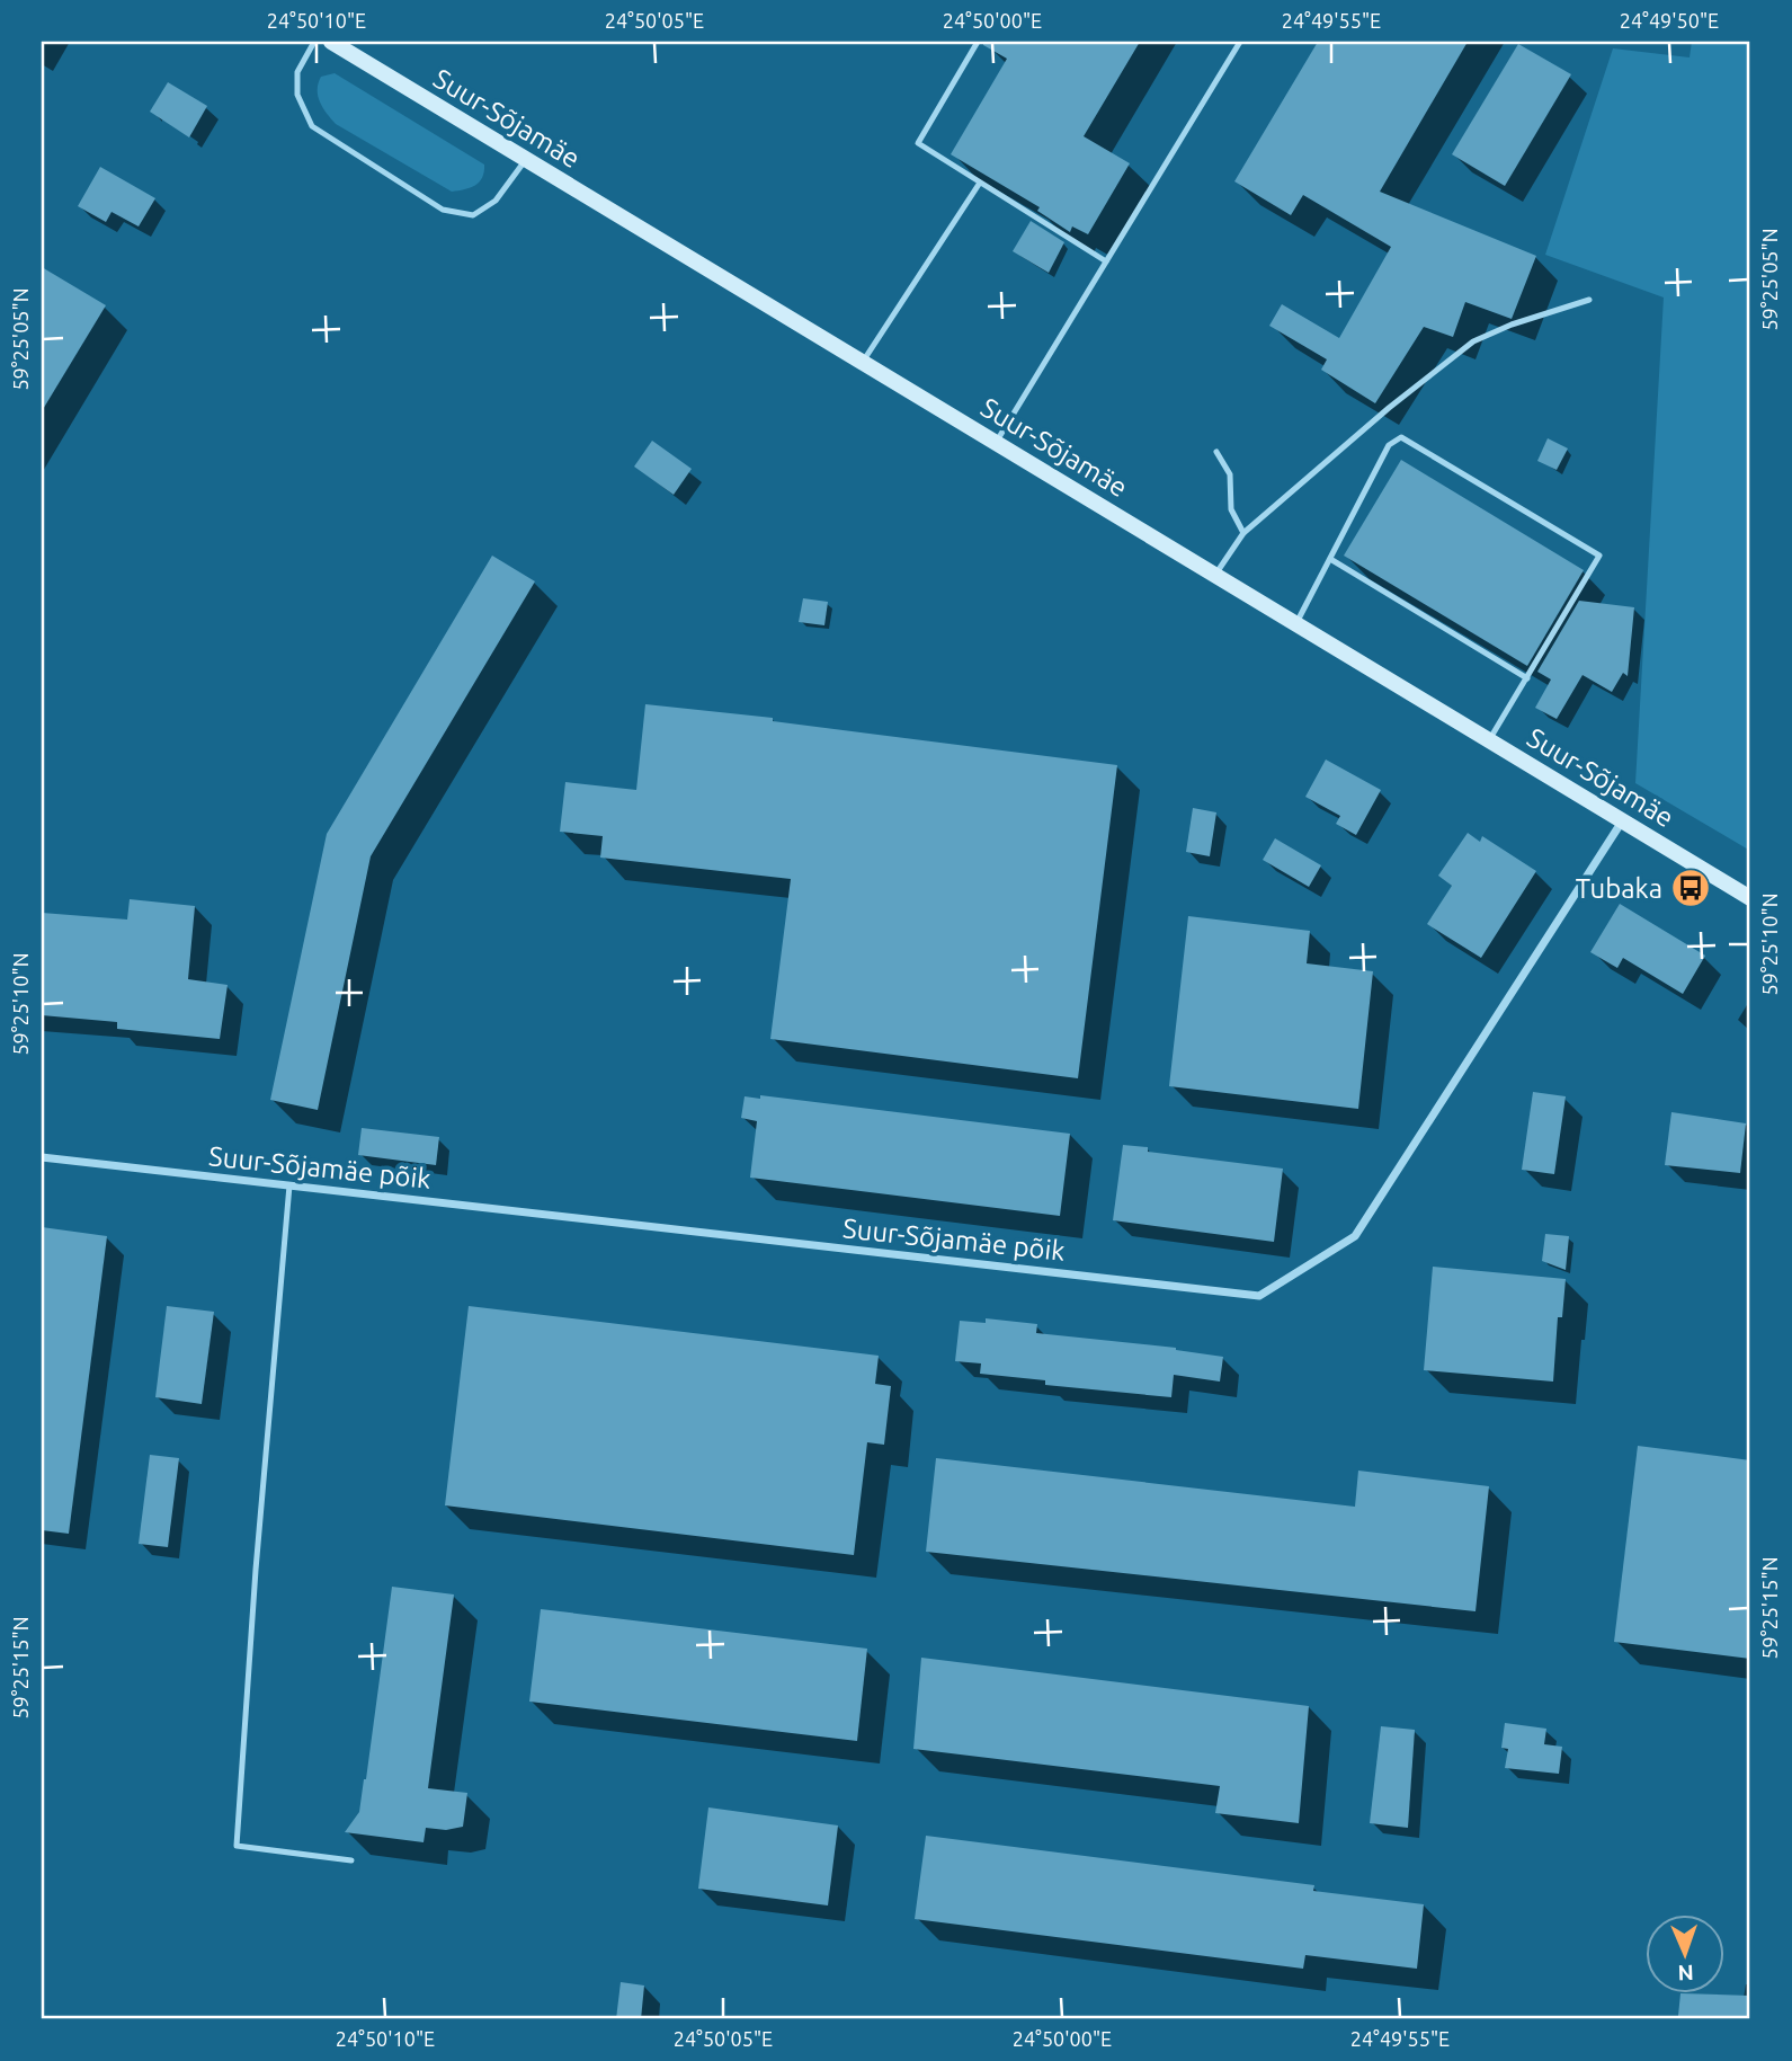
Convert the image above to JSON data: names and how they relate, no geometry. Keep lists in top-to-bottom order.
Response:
{
  "streets": {
    "main road": ["Suur-Sõjamäe"],
    "street": ["Suur-Sõjamäe põik"]
  },
  "crossings": [
    ["Suur-Sõjamäe", "Suur-Sõjamäe põik"]
  ],
  "places": {
    "bus stop": ["Tubaka"]
  },
  "north": "bottom",
  "coordinates": [
    "24°50'10\"E",
    "24°50'05\"E",
    "24°50'00\"E",
    "24°49'55\"E",
    "24°49'50\"E",
    "59°25'05\"N",
    "59°25'10\"N",
    "59°25'15\"N"
  ]
}
